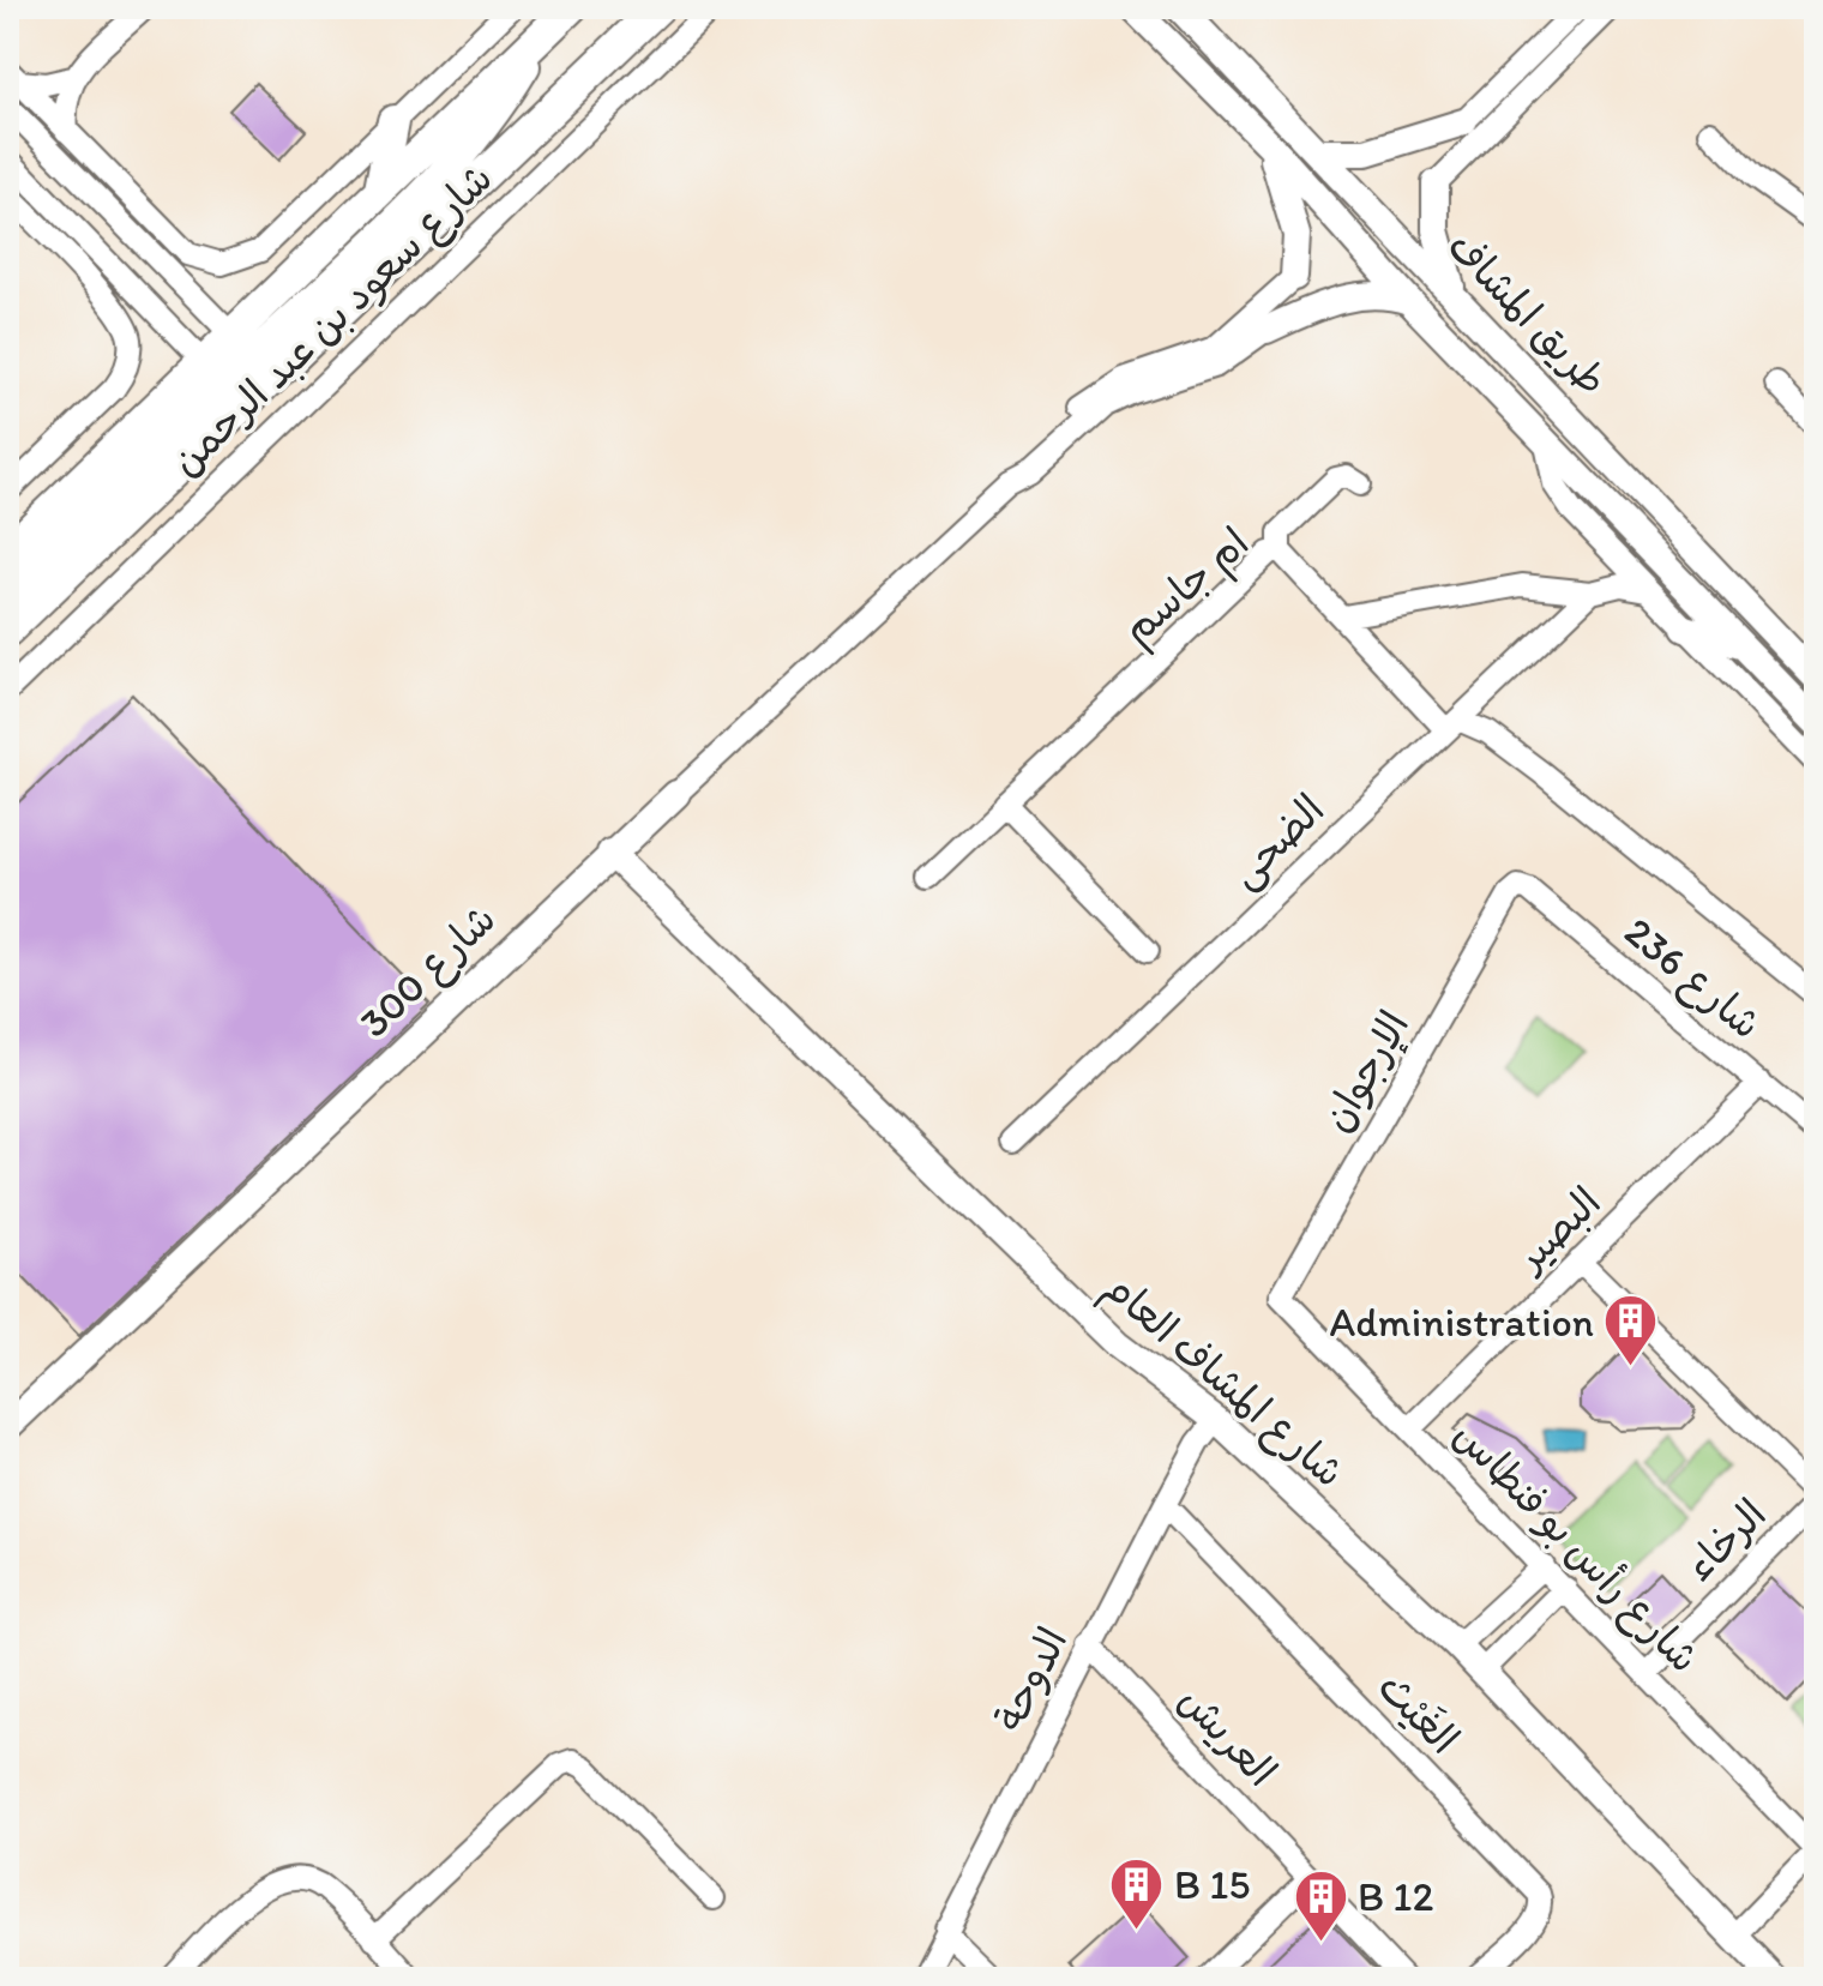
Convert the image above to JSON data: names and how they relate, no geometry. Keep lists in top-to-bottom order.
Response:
{
  "streets": {
    "main road": ["شارع سعود بن عبد الرحمن"],
    "street": [
      "طريق المشاف",
      "ام جاسم",
      "الضحى",
      "شارع 300",
      "شارع 236",
      "الإرجوان",
      "البصير",
      "شارع المشاف العام",
      "الرخاء",
      "شارع رأس بو فنطاس",
      "الدوحة",
      "الغَيْث",
      "العريش"
    ]
  },
  "crossings": [
    ["ام جاسم", "الضحى"],
    ["شارع 300", "شارع المشاف العام"],
    ["شارع 236", "الإرجوان"],
    ["شارع 236", "البصير"],
    ["الإرجوان", "شارع رأس بو فنطاس"],
    ["البصير", "شارع رأس بو فنطاس"],
    ["شارع المشاف العام", "الدوحة"],
    ["الرخاء", "شارع رأس بو فنطاس"],
    ["الدوحة", "الغَيْث"],
    ["الدوحة", "العريش"]
  ],
  "places": {
    "building": ["Administration", "B 15", "B 12"]
  }
}
